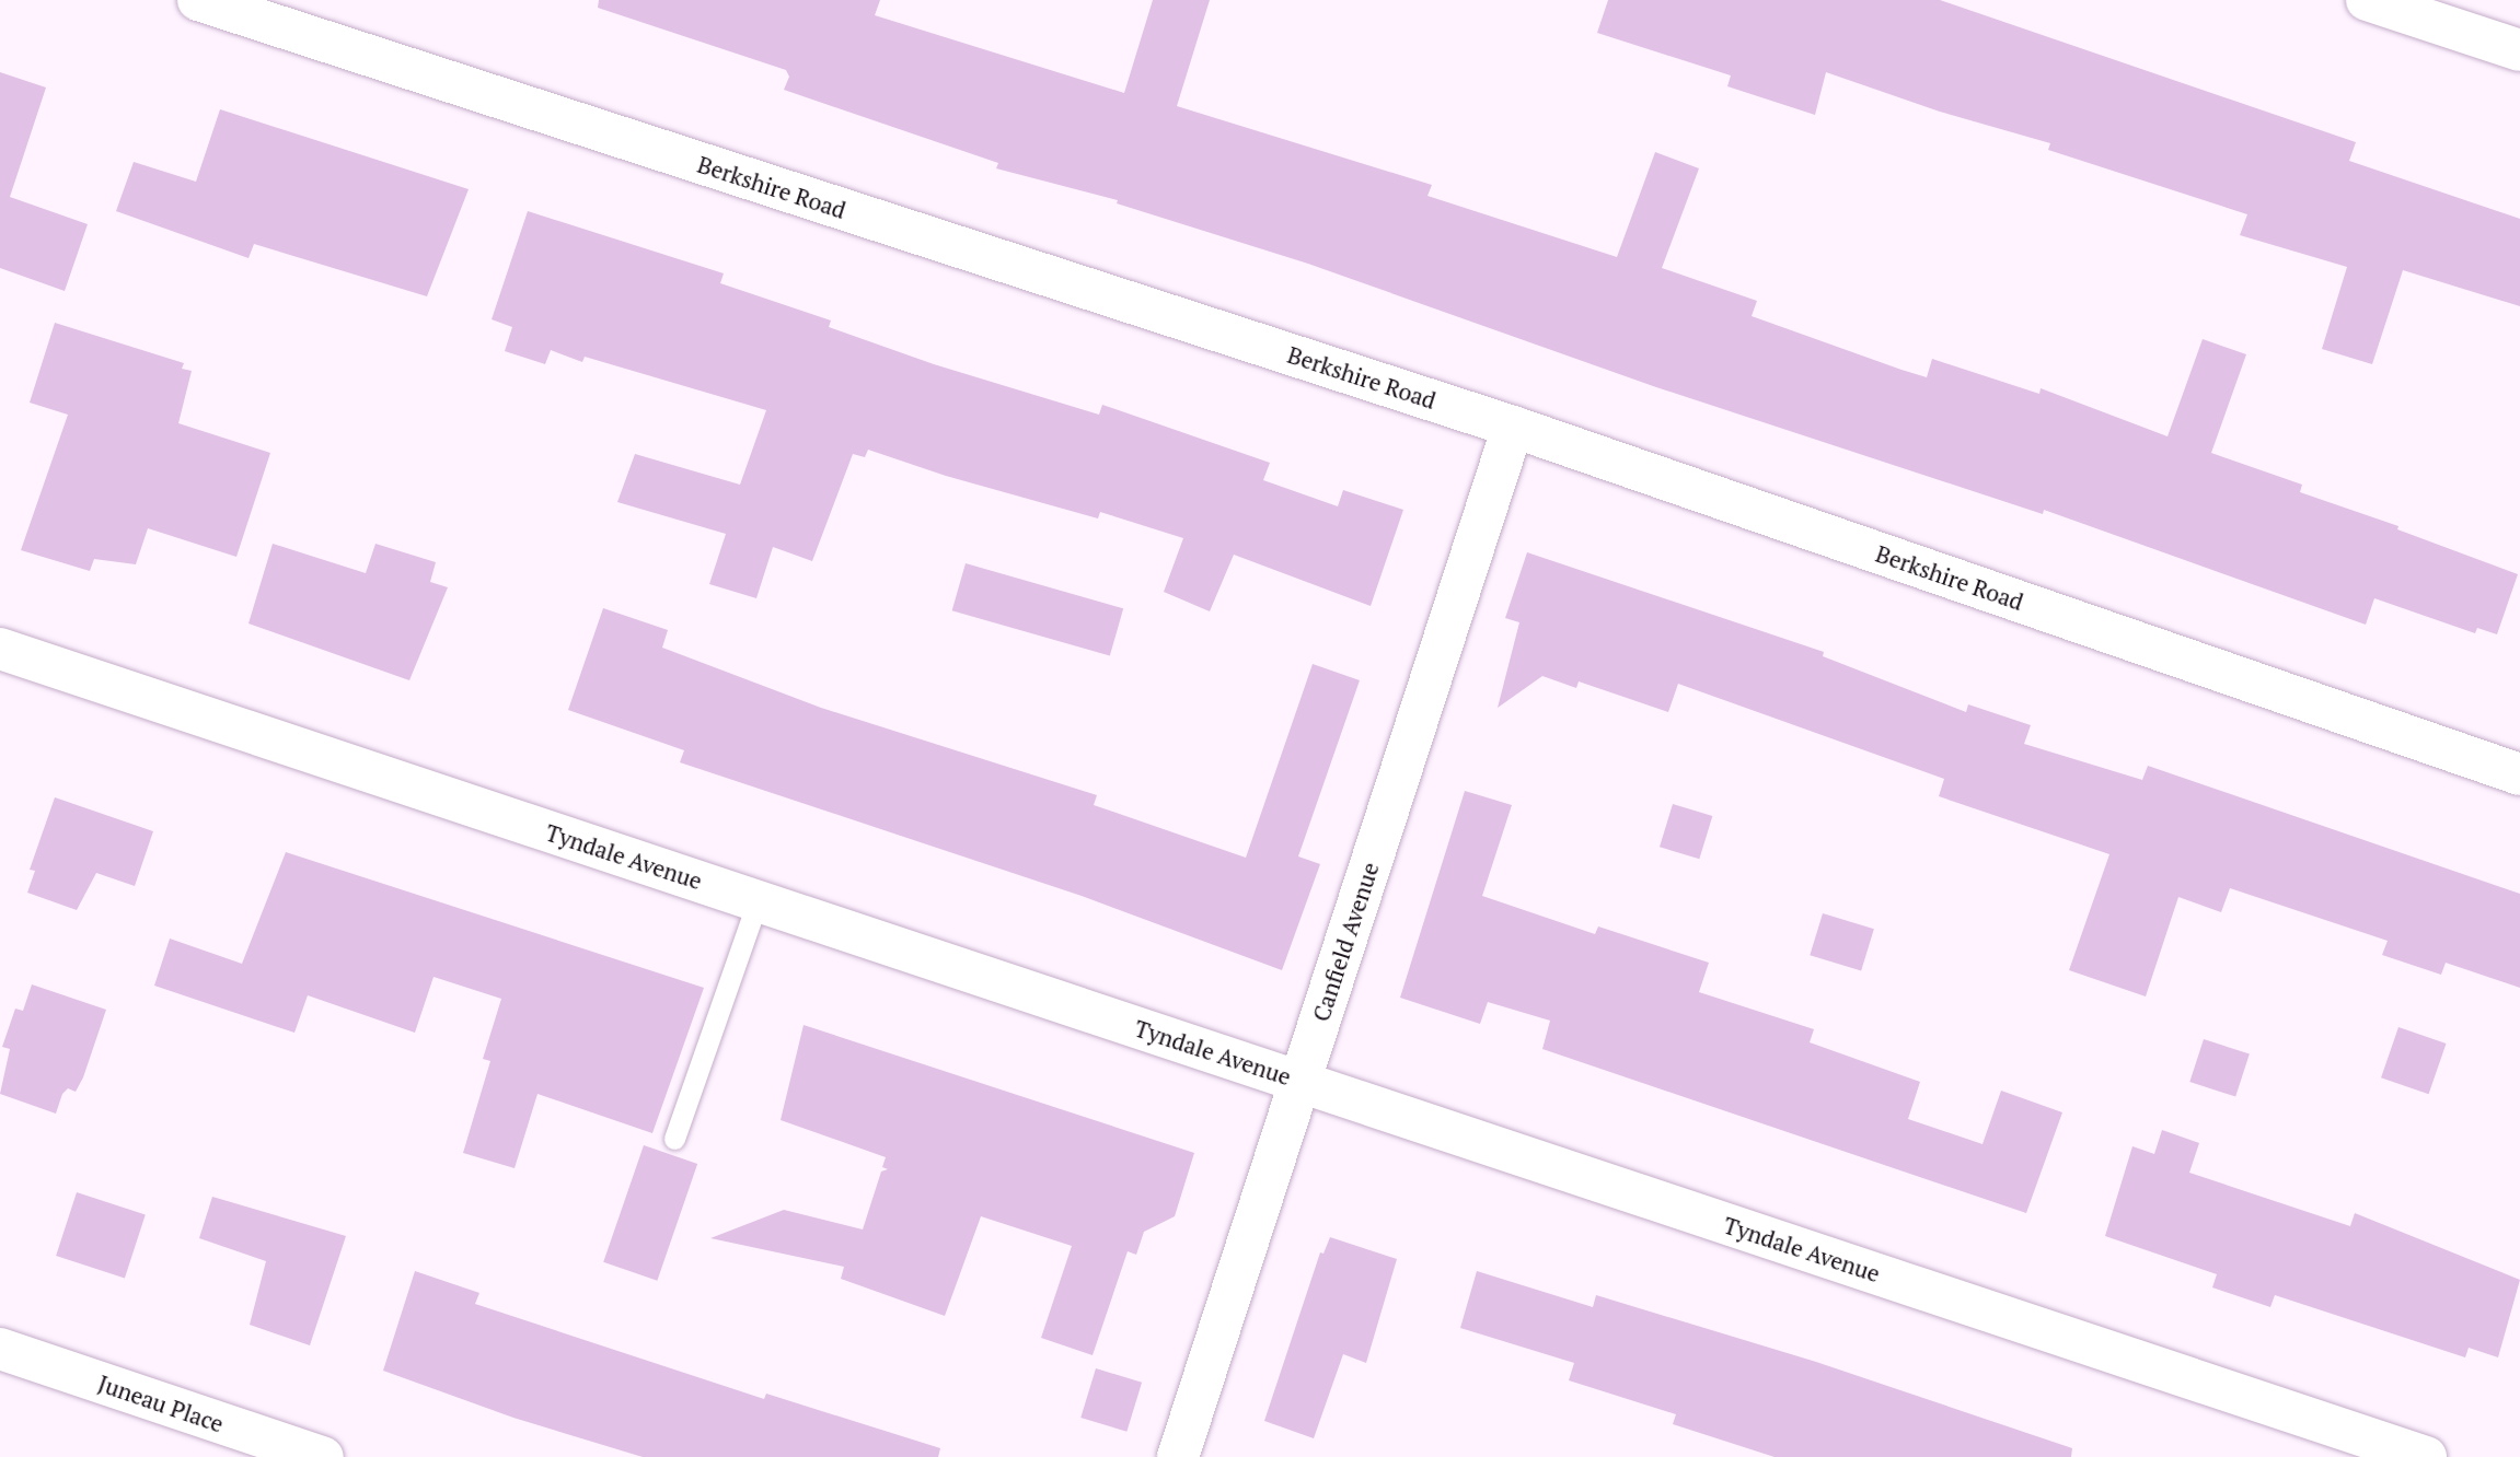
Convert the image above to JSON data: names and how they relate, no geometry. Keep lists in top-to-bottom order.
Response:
{
  "streets": {
    "street": [
      "Berkshire Road",
      "Tyndale Avenue",
      "Canfield Avenue",
      "Juneau Place"
    ]
  },
  "crossings": [
    ["Berkshire Road", "Canfield Avenue"],
    ["Tyndale Avenue", "Canfield Avenue"]
  ]
}
